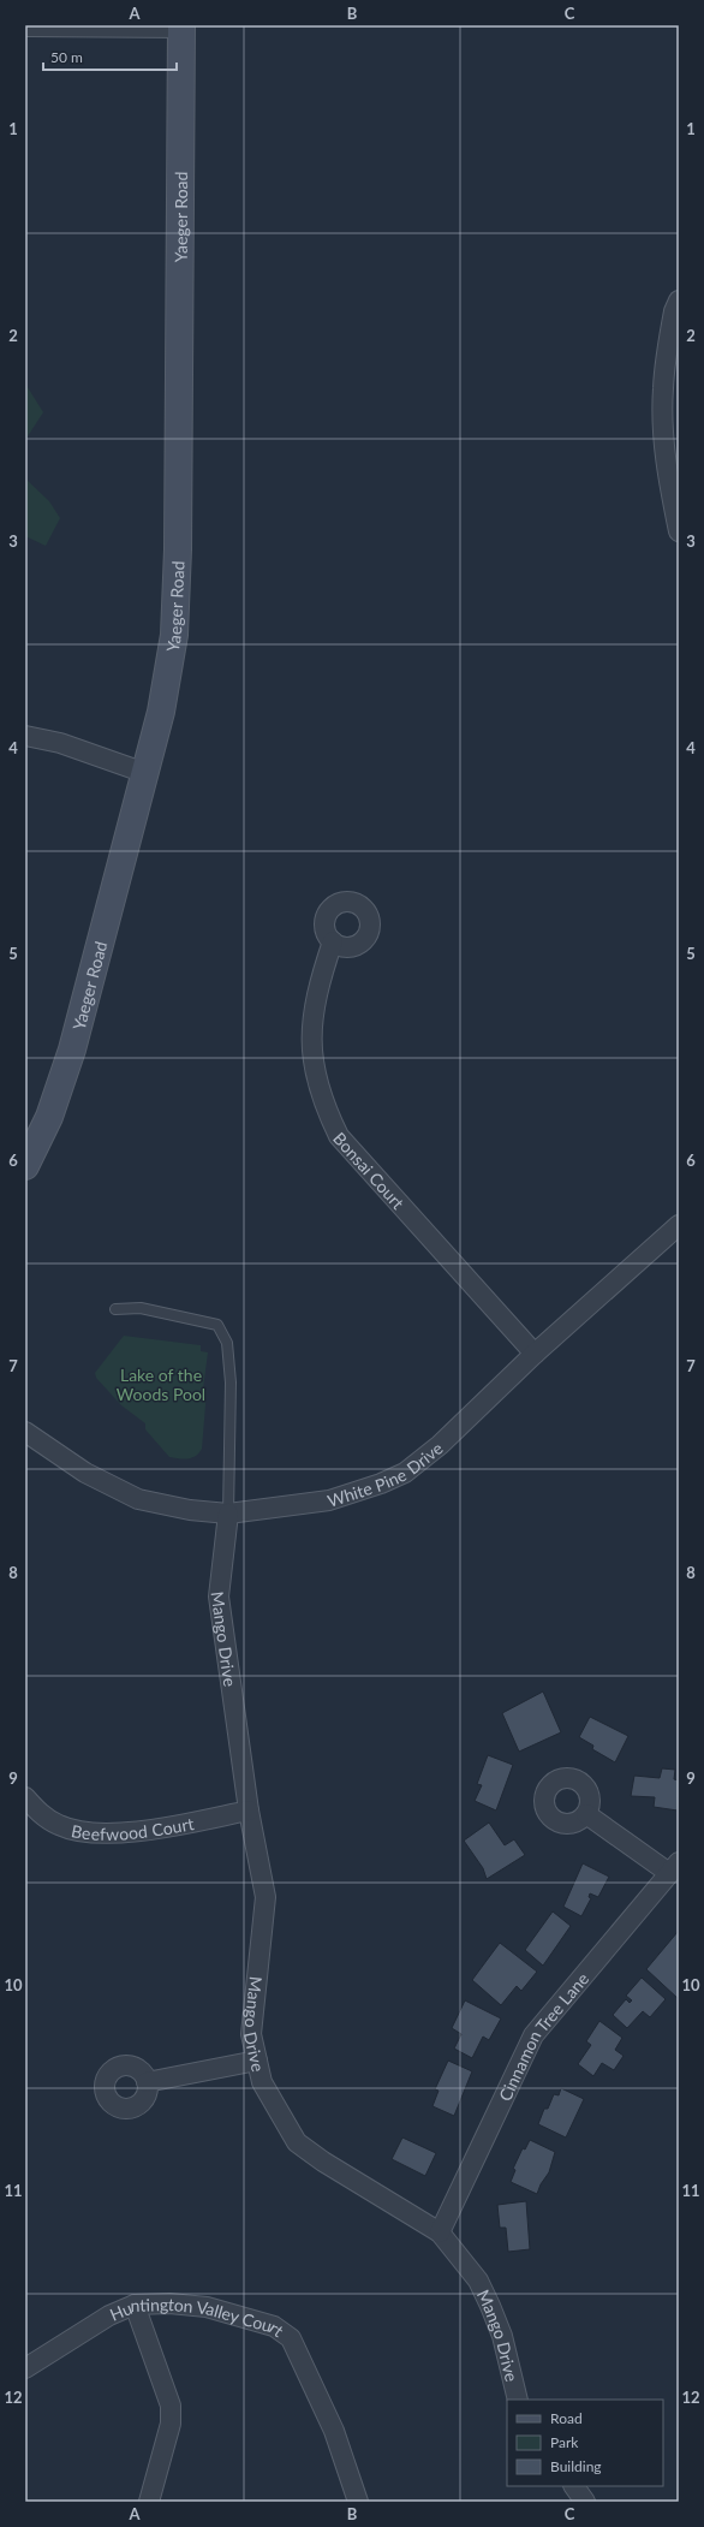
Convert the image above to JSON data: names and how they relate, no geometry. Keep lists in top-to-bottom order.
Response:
{
  "streets": {
    "street": [
      "Yaeger Road",
      "Bonsai Court",
      "White Pine Drive",
      "Mango Drive",
      "Beefwood Court",
      "Cinnamon Tree Lane",
      "Huntington Valley Court"
    ]
  },
  "crossings": [
    ["Bonsai Court", "White Pine Drive"],
    ["White Pine Drive", "Mango Drive"],
    ["Mango Drive", "Beefwood Court"],
    ["Mango Drive", "Cinnamon Tree Lane"]
  ],
  "parks": ["Lake of the Woods Pool"],
  "legend": ["Road", "Park", "Building"],
  "scale_bar": "50 m",
  "grid": {
    "columns": ["A", "B", "C"],
    "rows": [
      "1",
      "2",
      "3",
      "4",
      "5",
      "6",
      "7",
      "8",
      "9",
      "10",
      "11",
      "12"
    ]
  }
}
